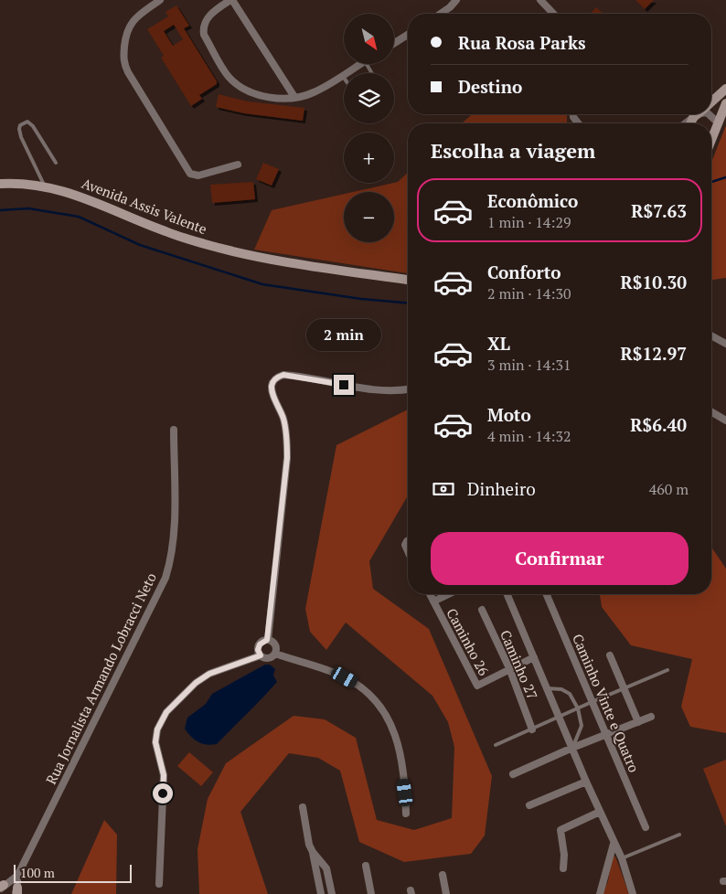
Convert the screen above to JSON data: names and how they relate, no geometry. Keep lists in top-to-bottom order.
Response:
{
  "streets": {
    "main road": ["Avenida Assis Valente"],
    "street": [
      "Caminho 26",
      "Caminho 27",
      "Rua Jornalista Armando Lobracci Neto",
      "Caminho Vinte e Quatro"
    ]
  },
  "crossings": [
    ["Caminho 26", "Caminho 27"]
  ],
  "scale_bar": "100 m",
  "north": "bottom right",
  "page": {
    "map_buttons": ["+", "−"],
    "banner": ["Rua Rosa Parks", "Destino"],
    "heading": "Escolha a viagem",
    "list": [
      {
        "name": "Econômico",
        "note": "1 min · 14:29",
        "value": "R$7.63"
      },
      {
        "name": "Conforto",
        "note": "2 min · 14:30",
        "value": "R$10.30"
      },
      {
        "name": "XL",
        "note": "3 min · 14:31",
        "value": "R$12.97"
      },
      {
        "name": "Moto",
        "note": "4 min · 14:32",
        "value": "R$6.40"
      }
    ],
    "bubble": "2 min",
    "pay": ["Dinheiro", "460 m"],
    "buttons": "Confirmar",
    "scale": "100 m"
  }
}
